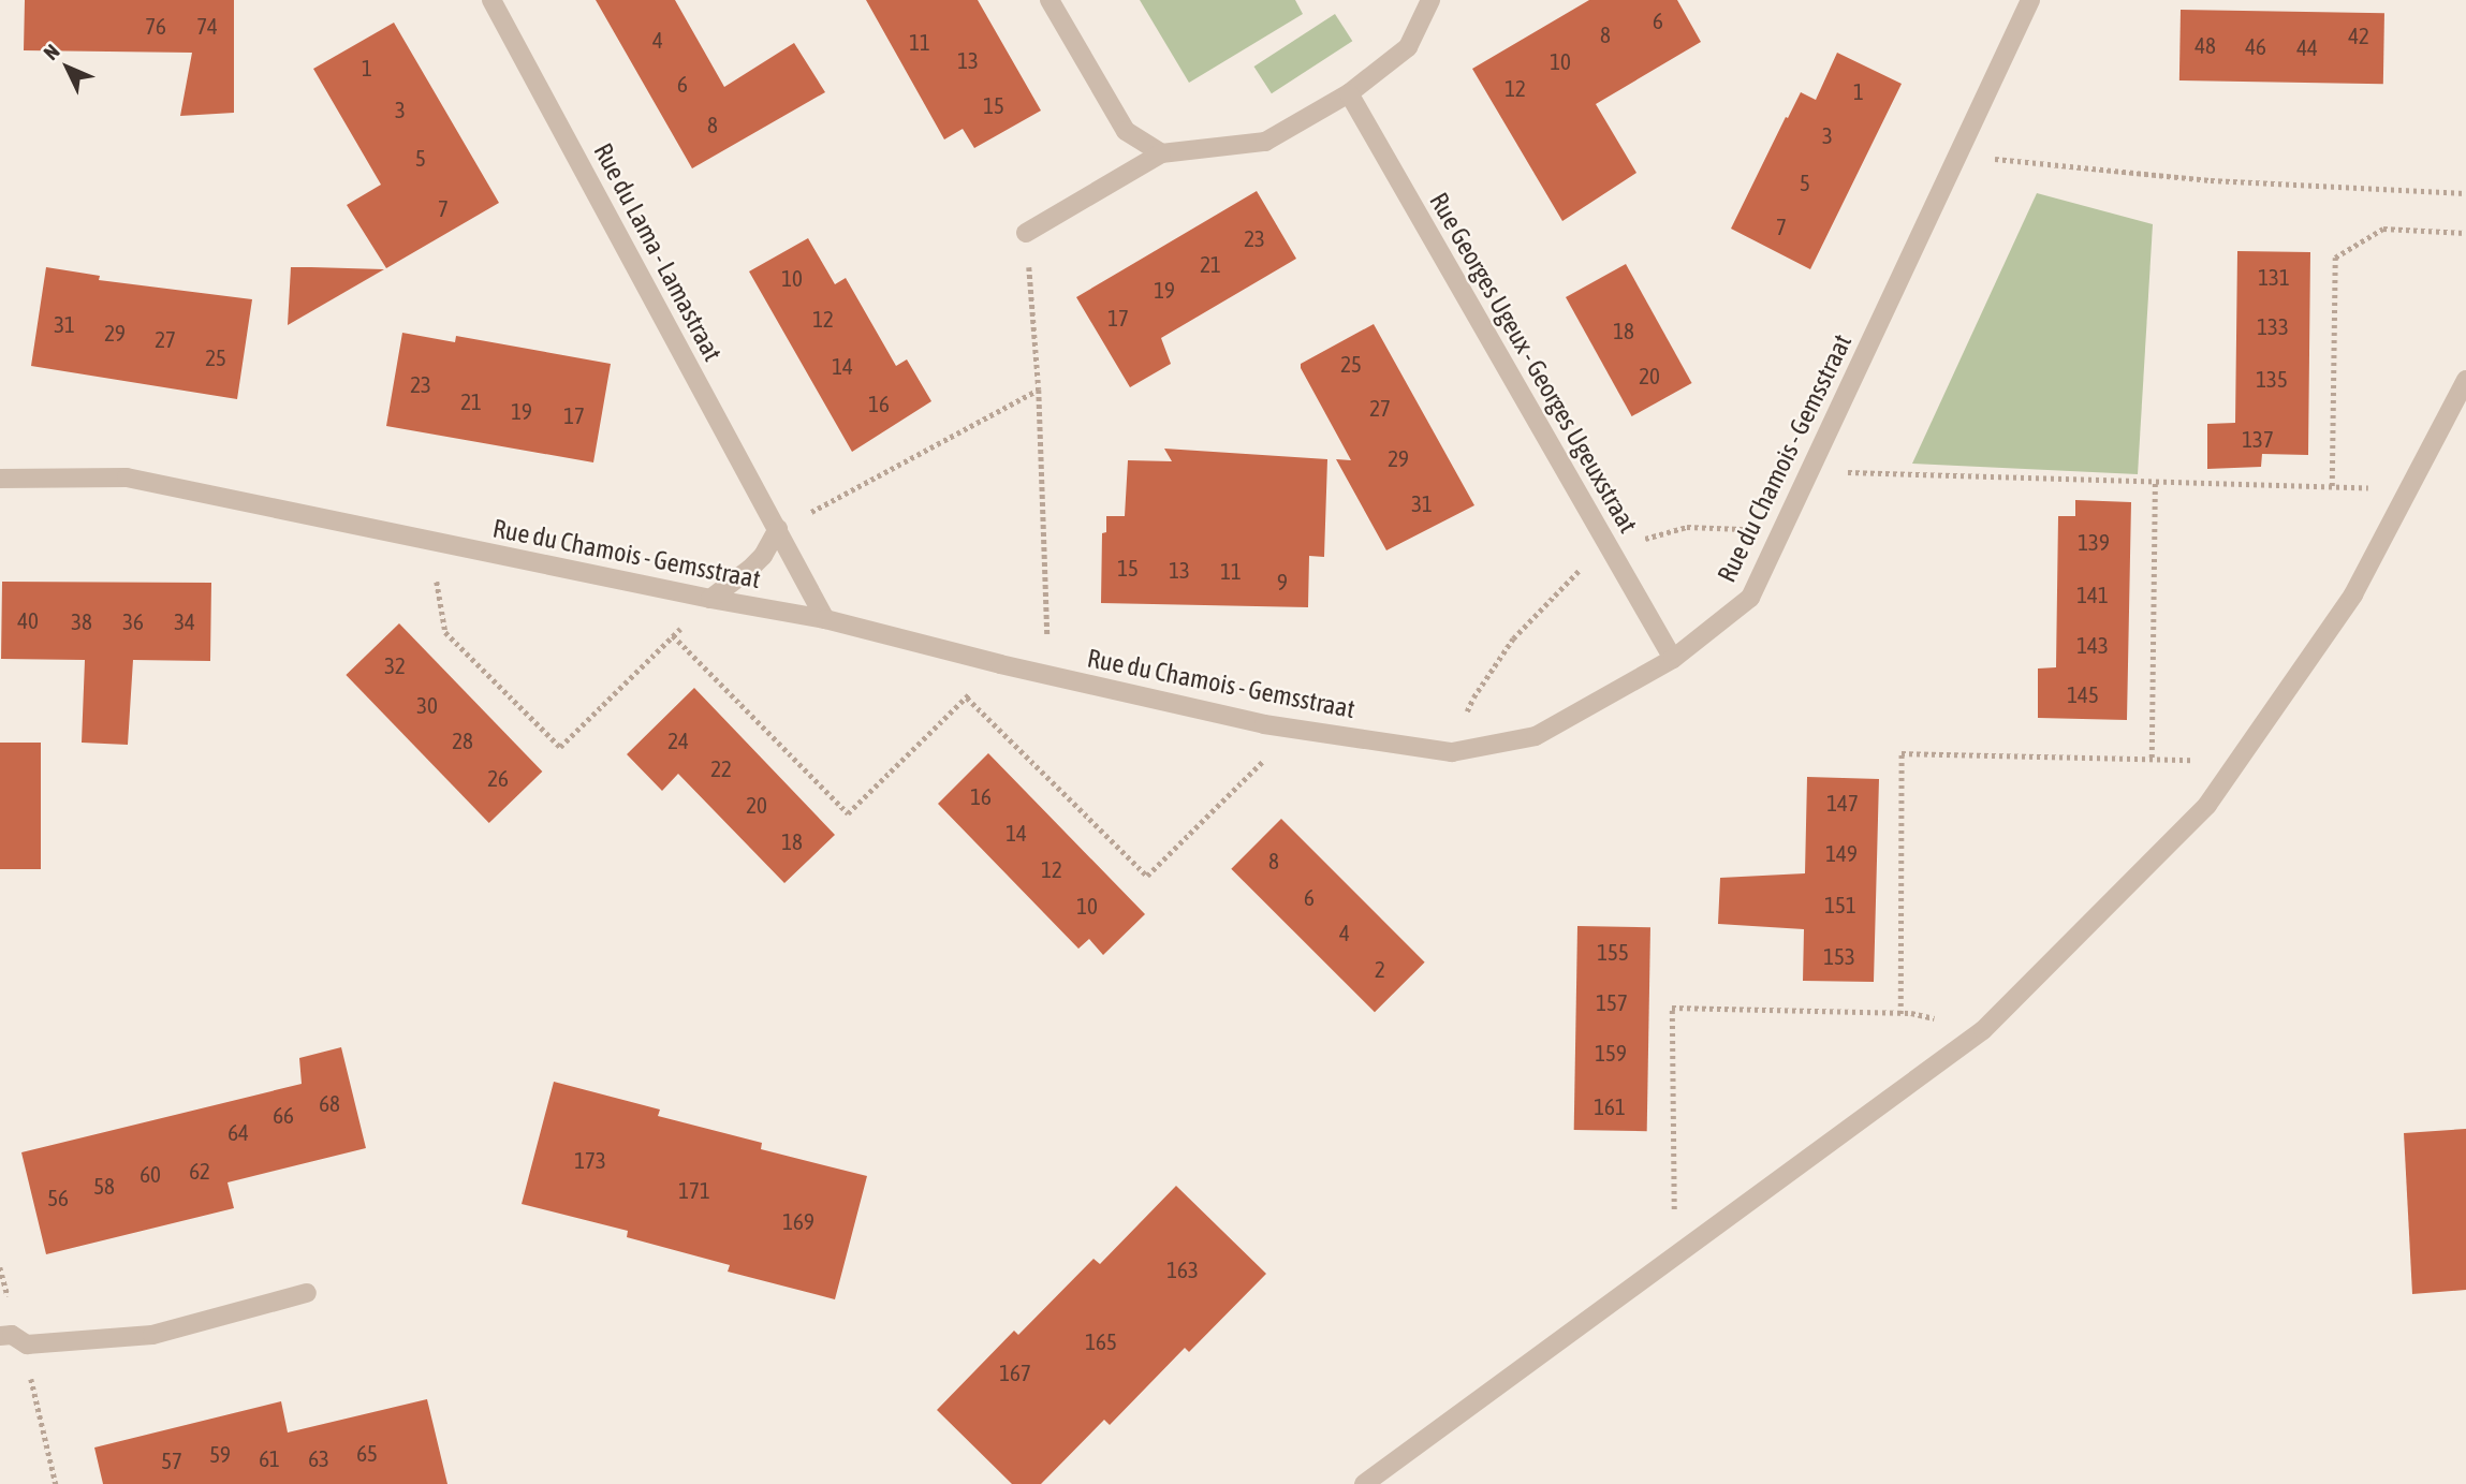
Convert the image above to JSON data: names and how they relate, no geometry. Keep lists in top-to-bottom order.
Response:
{
  "streets": {
    "street": ["Rue du Lama - Lamastraat", "Rue Georges Ugeux - Georges Ugeuxstraat", "Rue du Chamois - Gemsstraat"]
  },
  "crossings": [
    ["Rue du Lama - Lamastraat", "Rue du Chamois - Gemsstraat"],
    ["Rue Georges Ugeux - Georges Ugeuxstraat", "Rue du Chamois - Gemsstraat"]
  ],
  "house_numbers": [
    "6",
    "76",
    "74",
    "8",
    "42",
    "4",
    "11",
    "48",
    "46",
    "44",
    "13",
    "10",
    "1",
    "6",
    "12",
    "1",
    "15",
    "3",
    "8",
    "3",
    "5",
    "5",
    "7",
    "7",
    "23",
    "21",
    "131",
    "10",
    "19",
    "17",
    "12",
    "31",
    "133",
    "18",
    "29",
    "27",
    "25",
    "25",
    "14",
    "20",
    "135",
    "23",
    "21",
    "16",
    "27",
    "19",
    "17",
    "137",
    "29",
    "31",
    "139",
    "15",
    "13",
    "11",
    "9",
    "141",
    "40",
    "38",
    "36",
    "34",
    "143",
    "32",
    "145",
    "30",
    "28",
    "24",
    "22",
    "26",
    "16",
    "147",
    "20",
    "14",
    "18",
    "149",
    "8",
    "12",
    "6",
    "151",
    "10",
    "4",
    "155",
    "153",
    "2",
    "157",
    "159",
    "68",
    "161",
    "66",
    "64",
    "173",
    "62",
    "60",
    "58",
    "171",
    "56",
    "169",
    "163",
    "165",
    "167",
    "65",
    "59",
    "61",
    "63",
    "57"
  ],
  "north": "top left"
}
